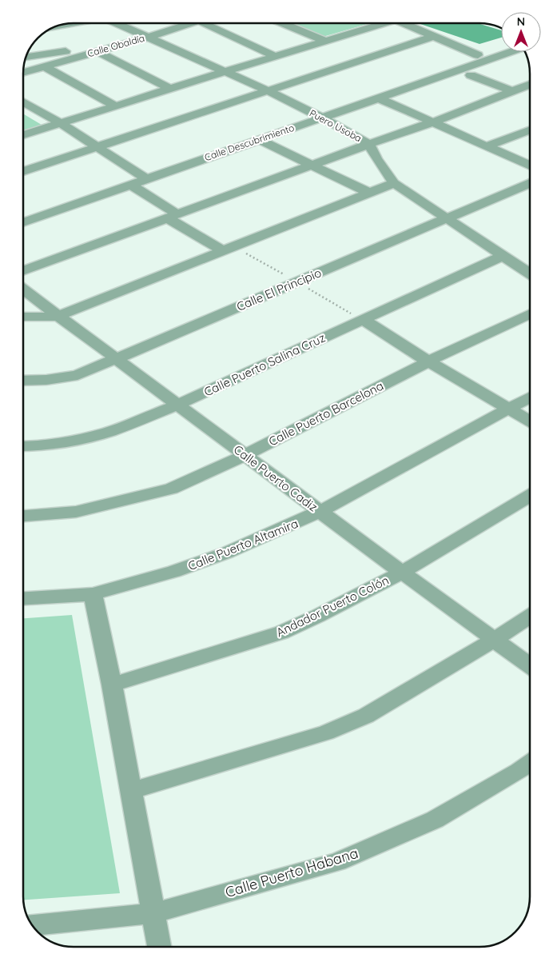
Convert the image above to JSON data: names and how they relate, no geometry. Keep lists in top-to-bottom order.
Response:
{
  "streets": {
    "street": [
      "Calle Obaldía",
      "Puero Usoba",
      "Calle Descubrimiento",
      "Calle El Principio",
      "Calle Puerto Salina Cruz",
      "Calle Puerto Barcelona",
      "Calle Puerto Cadiz",
      "Calle Puerto Altamira",
      "Andador Puerto Colón",
      "Calle Puerto Habana"
    ]
  },
  "crossings": [
    ["Calle Obaldía", "Puero Usoba"],
    ["Puero Usoba", "Calle Descubrimiento"],
    ["Puero Usoba", "Calle El Principio"],
    ["Puero Usoba", "Calle Puerto Salina Cruz"],
    ["Calle El Principio", "Calle Puerto Cadiz"],
    ["Calle Puerto Salina Cruz", "Calle Puerto Cadiz"],
    ["Calle Puerto Barcelona", "Calle Puerto Cadiz"],
    ["Calle Puerto Cadiz", "Calle Puerto Altamira"],
    ["Calle Puerto Cadiz", "Andador Puerto Colón"]
  ],
  "north": "top"
}
